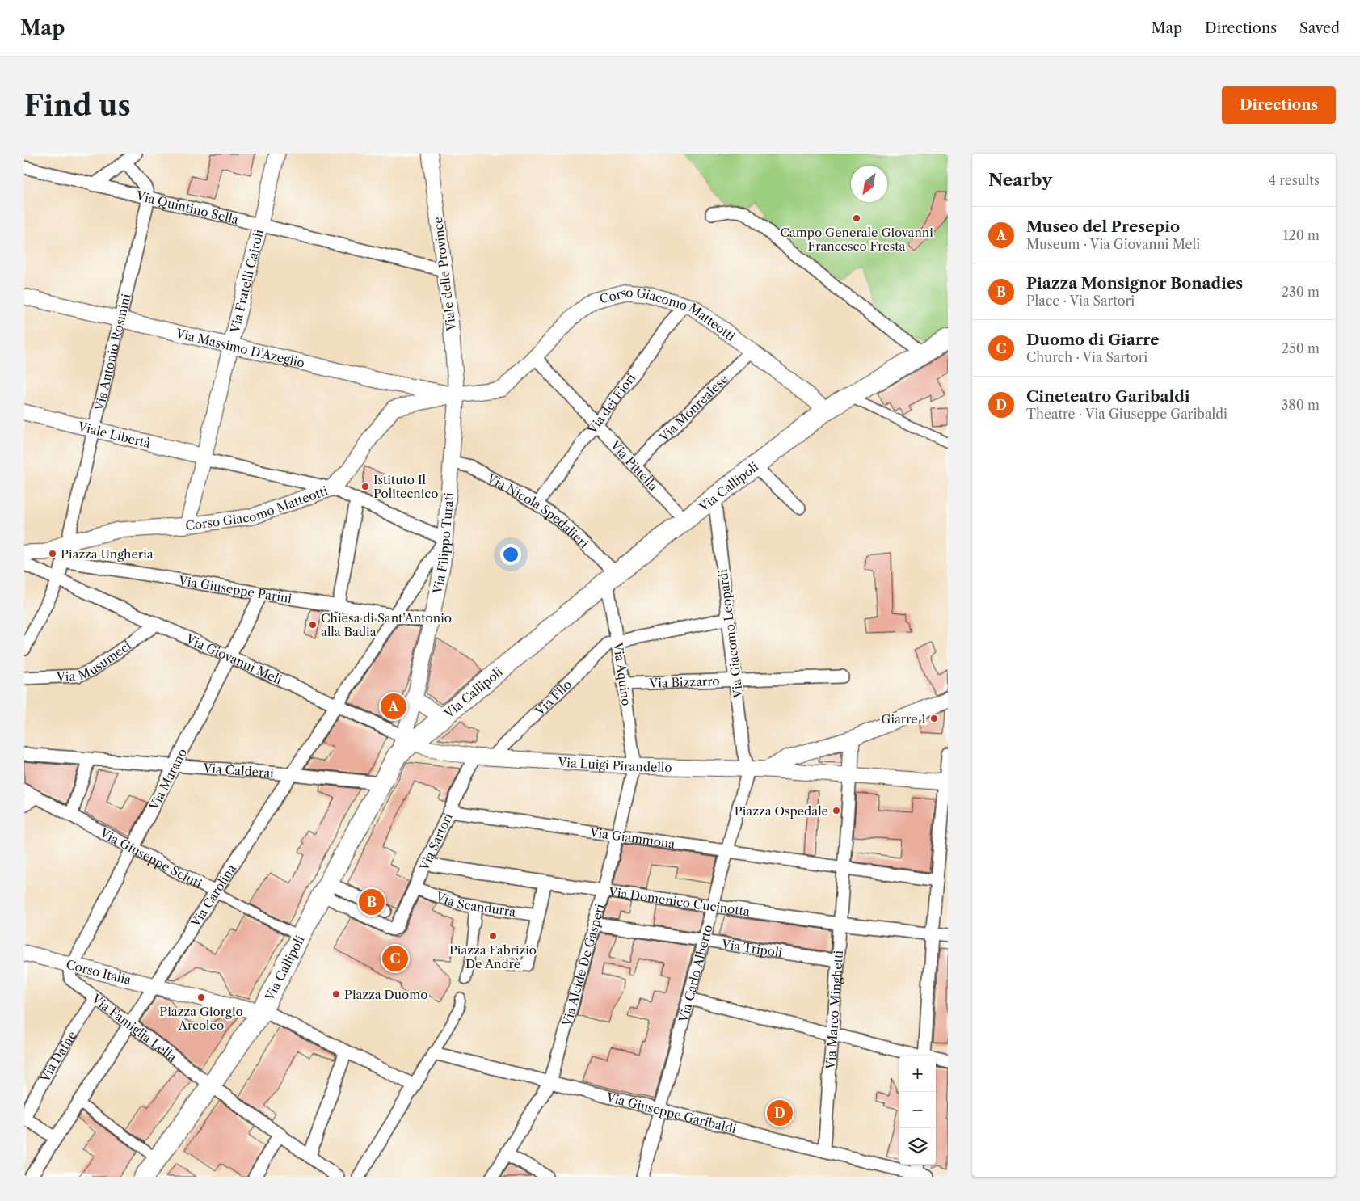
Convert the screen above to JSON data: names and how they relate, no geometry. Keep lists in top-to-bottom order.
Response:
{
  "streets": {
    "main road": ["Via Callipoli"],
    "street": [
      "Via Quintino Sella",
      "Viale delle Province",
      "Via Fratelli Cairoli",
      "Corso Giacomo Matteotti",
      "Via Massimo D'Azeglio",
      "Via Antonio Rosmini",
      "Via dei Fiori",
      "Via Monrealese",
      "Viale Libertà",
      "Via Pittella",
      "Via Nicola Spedalieri",
      "Via Filippo Turati",
      "Via Giuseppe Parini",
      "Via Giacomo Leopardi",
      "Via Musumeci",
      "Via Giovanni Meli",
      "Via Aquino",
      "Via Bizzarro",
      "Via Filo",
      "Via Luigi Pirandello",
      "Via Calderai",
      "Via Marano",
      "Via Giammona",
      "Via Sartori",
      "Via Giuseppe Sciuti",
      "Via Carolina",
      "Via Domenico Cucinotta",
      "Via Scandurra",
      "Via Tripoli",
      "Via Alcide De Gasperi",
      "Corso Italia",
      "Via Carlo Alberto",
      "Via Marco Minghetti",
      "Via Famiglia Lella",
      "Via Dafne",
      "Via Giuseppe Garibaldi"
    ]
  },
  "crossings": [
    ["Via Quintino Sella", "Viale delle Province"],
    ["Via Quintino Sella", "Via Fratelli Cairoli"],
    ["Via Quintino Sella", "Via Antonio Rosmini"],
    ["Viale delle Province", "Corso Giacomo Matteotti"],
    ["Viale delle Province", "Via Massimo D'Azeglio"],
    ["Viale delle Province", "Via Filippo Turati"],
    ["Via Fratelli Cairoli", "Corso Giacomo Matteotti"],
    ["Via Fratelli Cairoli", "Via Massimo D'Azeglio"],
    ["Via Fratelli Cairoli", "Viale Libertà"],
    ["Corso Giacomo Matteotti", "Via Massimo D'Azeglio"],
    ["Corso Giacomo Matteotti", "Via Antonio Rosmini"],
    ["Corso Giacomo Matteotti", "Via dei Fiori"],
    ["Corso Giacomo Matteotti", "Via Monrealese"],
    ["Corso Giacomo Matteotti", "Viale Libertà"],
    ["Corso Giacomo Matteotti", "Via Pittella"],
    ["Corso Giacomo Matteotti", "Via Callipoli"],
    ["Corso Giacomo Matteotti", "Via Filippo Turati"],
    ["Via Massimo D'Azeglio", "Via Antonio Rosmini"],
    ["Via Massimo D'Azeglio", "Via Filippo Turati"],
    ["Via Antonio Rosmini", "Viale Libertà"],
    ["Via Antonio Rosmini", "Via Giuseppe Parini"],
    ["Via Antonio Rosmini", "Via Giovanni Meli"],
    ["Via dei Fiori", "Via Pittella"],
    ["Via dei Fiori", "Via Nicola Spedalieri"],
    ["Via Monrealese", "Via Pittella"],
    ["Viale Libertà", "Via Filippo Turati"],
    ["Viale Libertà", "Via Carolina"],
    ["Via Pittella", "Via Callipoli"],
    ["Via Callipoli", "Via Nicola Spedalieri"],
    ["Via Callipoli", "Via Filippo Turati"],
    ["Via Callipoli", "Via Giacomo Leopardi"],
    ["Via Callipoli", "Via Giovanni Meli"],
    ["Via Callipoli", "Via Aquino"],
    ["Via Callipoli", "Via Luigi Pirandello"],
    ["Via Callipoli", "Via Calderai"],
    ["Via Callipoli", "Via Sartori"],
    ["Via Callipoli", "Via Giuseppe Sciuti"],
    ["Via Callipoli", "Corso Italia"],
    ["Via Callipoli", "Via Famiglia Lella"],
    ["Via Nicola Spedalieri", "Via Filippo Turati"],
    ["Via Nicola Spedalieri", "Via Aquino"],
    ["Via Filippo Turati", "Via Giuseppe Parini"],
    ["Via Filippo Turati", "Via Giovanni Meli"],
    ["Via Filippo Turati", "Via Luigi Pirandello"],
    ["Via Filippo Turati", "Via Carolina"],
    ["Via Giuseppe Parini", "Via Marano"],
    ["Via Giuseppe Parini", "Via Carolina"],
    ["Via Giacomo Leopardi", "Via Bizzarro"],
    ["Via Giacomo Leopardi", "Via Filo"],
    ["Via Giacomo Leopardi", "Via Luigi Pirandello"],
    ["Via Giacomo Leopardi", "Via Carlo Alberto"],
    ["Via Musumeci", "Via Giovanni Meli"],
    ["Via Giovanni Meli", "Via Luigi Pirandello"],
    ["Via Giovanni Meli", "Via Marano"],
    ["Via Giovanni Meli", "Via Carolina"],
    ["Via Aquino", "Via Bizzarro"],
    ["Via Aquino", "Via Filo"],
    ["Via Aquino", "Via Luigi Pirandello"],
    ["Via Aquino", "Via Alcide De Gasperi"],
    ["Via Filo", "Via Luigi Pirandello"],
    ["Via Luigi Pirandello", "Via Sartori"],
    ["Via Luigi Pirandello", "Via Alcide De Gasperi"],
    ["Via Luigi Pirandello", "Via Carlo Alberto"],
    ["Via Luigi Pirandello", "Via Marco Minghetti"],
    ["Via Calderai", "Via Marano"],
    ["Via Calderai", "Via Carolina"],
    ["Via Marano", "Via Giuseppe Sciuti"],
    ["Via Marano", "Corso Italia"],
    ["Via Marano", "Via Famiglia Lella"],
    ["Via Giammona", "Via Sartori"],
    ["Via Giammona", "Via Alcide De Gasperi"],
    ["Via Giammona", "Via Carlo Alberto"],
    ["Via Giammona", "Via Marco Minghetti"],
    ["Via Sartori", "Via Domenico Cucinotta"],
    ["Via Sartori", "Via Scandurra"],
    ["Via Giuseppe Sciuti", "Via Carolina"],
    ["Via Carolina", "Corso Italia"],
    ["Via Carolina", "Via Famiglia Lella"],
    ["Via Carolina", "Via Dafne"],
    ["Via Domenico Cucinotta", "Via Alcide De Gasperi"],
    ["Via Domenico Cucinotta", "Via Carlo Alberto"],
    ["Via Domenico Cucinotta", "Via Marco Minghetti"],
    ["Via Tripoli", "Via Alcide De Gasperi"],
    ["Via Tripoli", "Via Carlo Alberto"],
    ["Via Tripoli", "Via Marco Minghetti"],
    ["Via Alcide De Gasperi", "Via Giuseppe Garibaldi"],
    ["Corso Italia", "Via Famiglia Lella"],
    ["Via Carlo Alberto", "Via Giuseppe Garibaldi"],
    ["Via Marco Minghetti", "Via Giuseppe Garibaldi"],
    ["Via Famiglia Lella", "Via Dafne"]
  ],
  "places": [
    "Campo Generale Giovanni Francesco Fresta",
    "Istituto Il Politecnico",
    "Piazza Ungheria",
    "Chiesa di Sant'Antonio alla Badia",
    "Giarre 1",
    "Piazza Ospedale",
    "Piazza Fabrizio De Andrè",
    "Piazza Duomo",
    "Piazza Giorgio Arcoleo"
  ],
  "north": "bottom left",
  "page": {
    "header": "Map",
    "nav": ["Map", "Directions", "Saved"],
    "buttons": "Directions",
    "title": "Find us",
    "heading": ["Nearby", "4 results"],
    "list": [
      {
        "mark": "A",
        "name": "Museo del Presepio",
        "note": "Museum · Via Giovanni Meli",
        "value": "120 m"
      },
      {
        "mark": "B",
        "name": "Piazza Monsignor Bonadies",
        "note": "Place · Via Sartori",
        "value": "230 m"
      },
      {
        "mark": "C",
        "name": "Duomo di Giarre",
        "note": "Church · Via Sartori",
        "value": "250 m"
      },
      {
        "mark": "D",
        "name": "Cineteatro Garibaldi",
        "note": "Theatre · Via Giuseppe Garibaldi",
        "value": "380 m"
      }
    ],
    "pins": [
      "A",
      "B",
      "C",
      "D"
    ],
    "map_buttons": ["+", "−"]
  }
}
